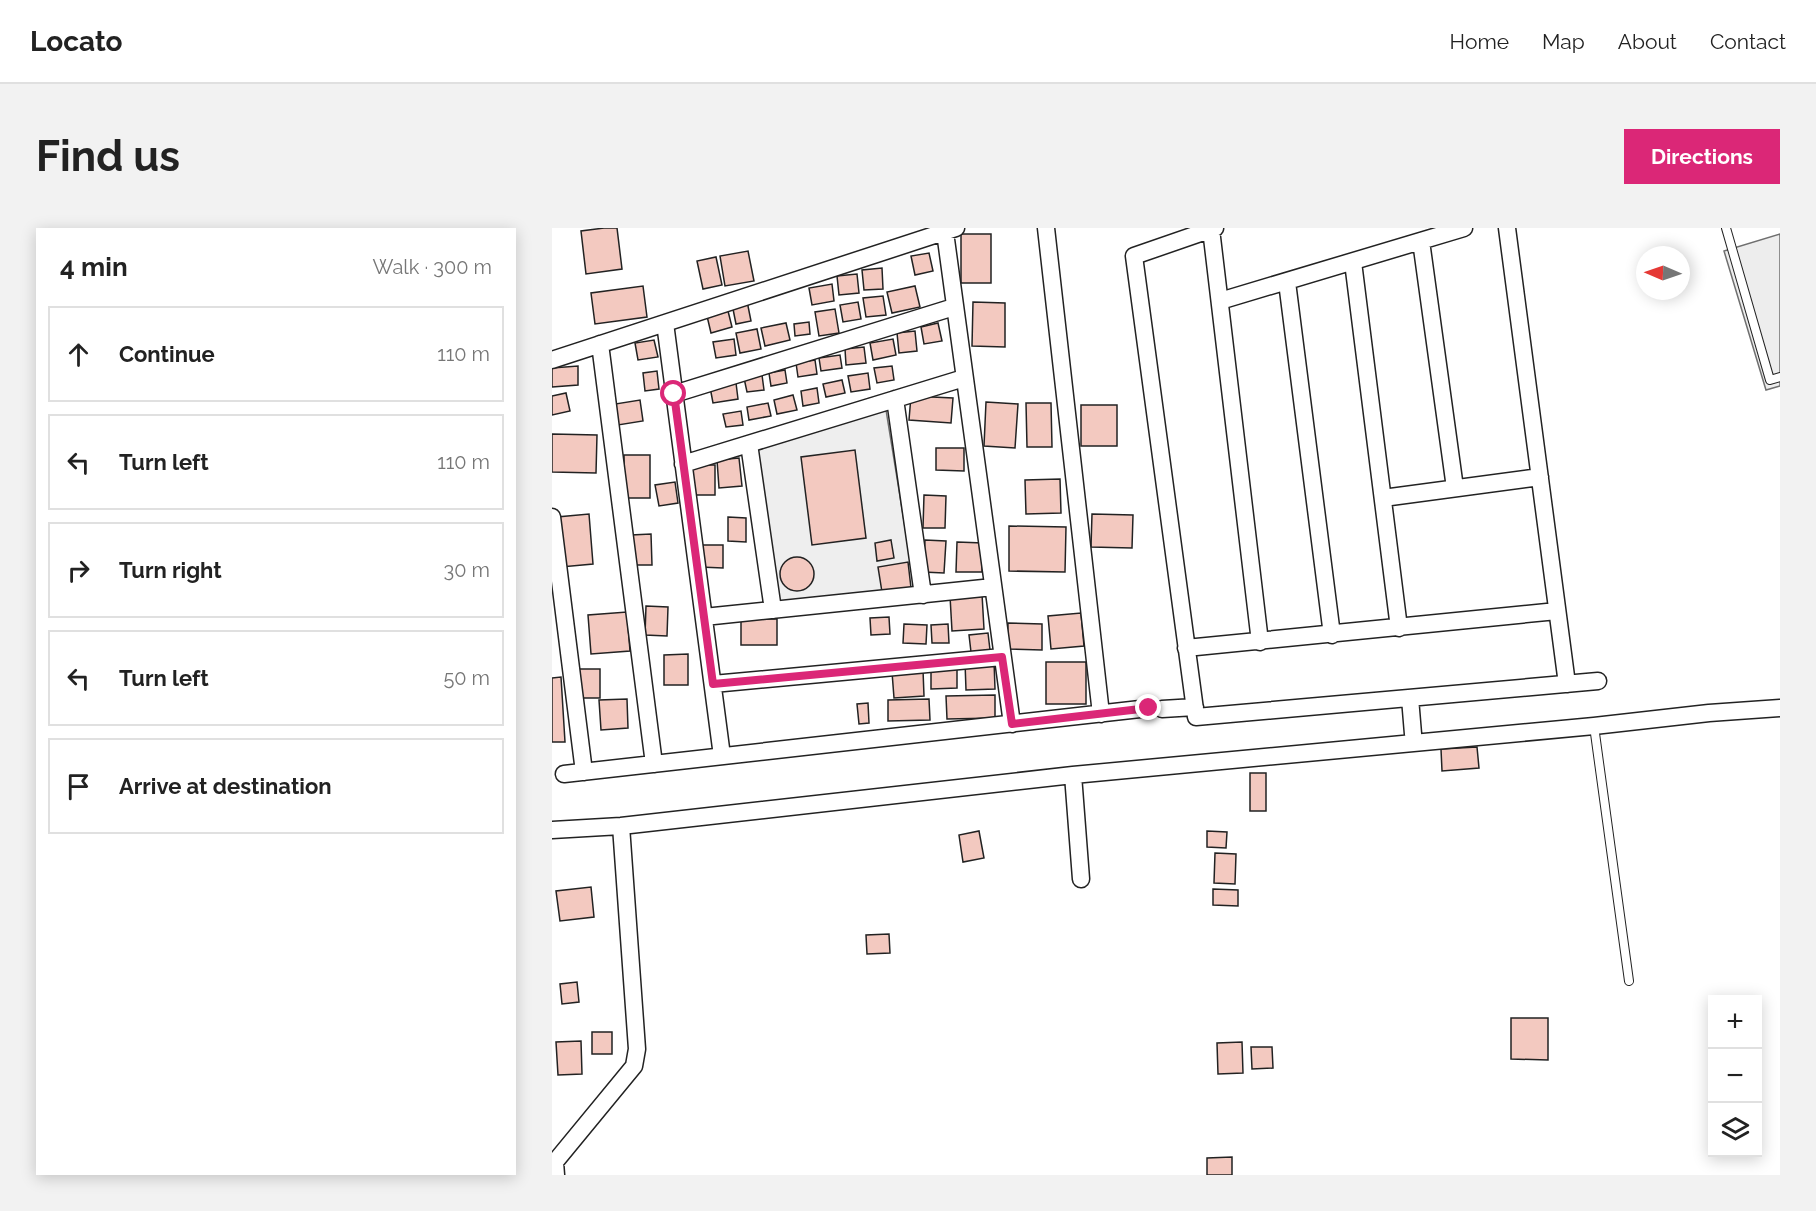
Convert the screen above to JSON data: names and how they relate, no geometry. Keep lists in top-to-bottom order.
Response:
{
  "north": "left",
  "page": {
    "header": "Locato",
    "nav": [
      "Home",
      "Map",
      "About",
      "Contact"
    ],
    "buttons": "Directions",
    "title": "Find us",
    "heading": ["4 min", "Walk · 300 m"],
    "list": [
      ["Continue", "110 m"],
      ["Turn left", "110 m"],
      ["Turn right", "30 m"],
      ["Turn left", "50 m"],
      "Arrive at destination"
    ],
    "map_buttons": ["+", "−"]
  }
}
